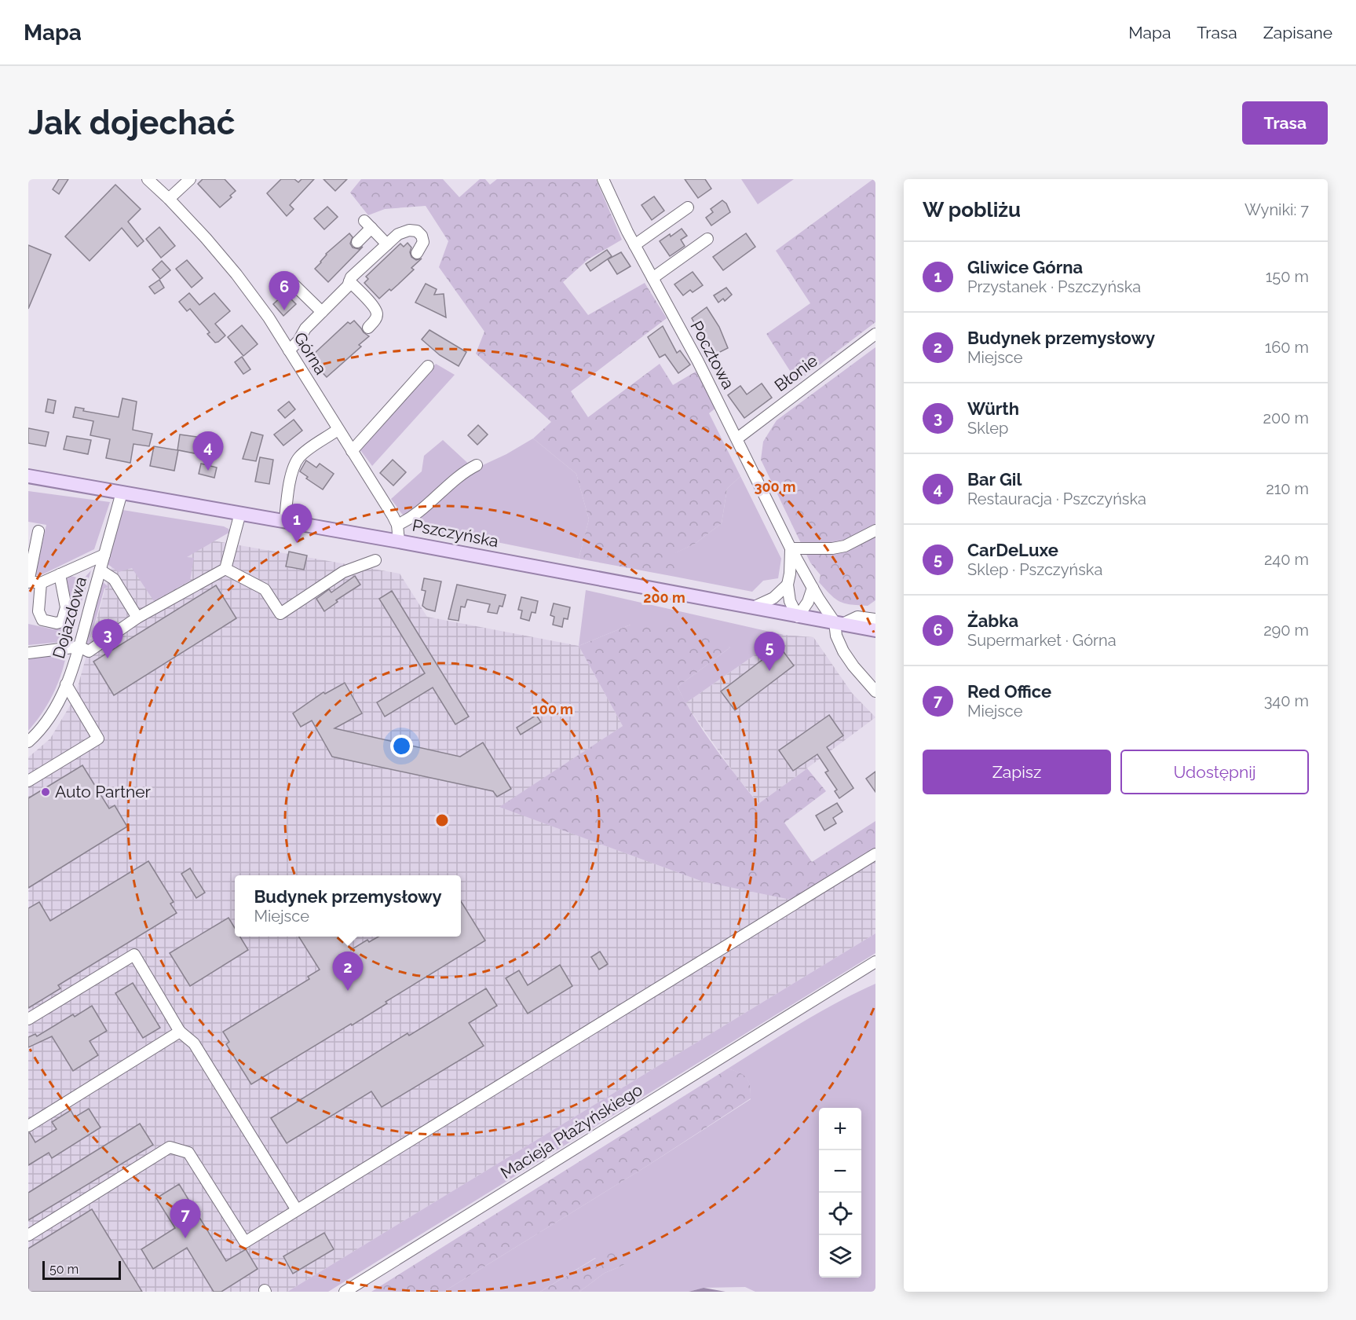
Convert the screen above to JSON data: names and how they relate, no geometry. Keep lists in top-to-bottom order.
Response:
{
  "streets": {
    "main road": ["Pszczyńska"],
    "street": [
      "Górna",
      "Pocztowa",
      "Błonie",
      "Dojazdowa",
      "Macieja Płażyńskiego"
    ]
  },
  "crossings": [
    ["Górna", "Pszczyńska"],
    ["Pocztowa", "Błonie"],
    ["Pocztowa", "Pszczyńska"],
    ["Pszczyńska", "Dojazdowa"]
  ],
  "places": ["Auto Partner"],
  "scale_bar": "50 m",
  "page": {
    "header": "Mapa",
    "nav": ["Mapa", "Trasa", "Zapisane"],
    "buttons": [
      "Trasa",
      ["Zapisz", "Udostępnij"]
    ],
    "title": "Jak dojechać",
    "heading": ["W pobliżu", "Wyniki: 7"],
    "list": [
      {
        "mark": "1",
        "name": "Gliwice Górna",
        "note": "Przystanek · Pszczyńska",
        "value": "150 m"
      },
      {
        "mark": "2",
        "name": "Budynek przemysłowy",
        "note": "Miejsce",
        "value": "160 m"
      },
      {
        "mark": "3",
        "name": "Würth",
        "note": "Sklep",
        "value": "200 m"
      },
      {
        "mark": "4",
        "name": "Bar Gil",
        "note": "Restauracja · Pszczyńska",
        "value": "210 m"
      },
      {
        "mark": "5",
        "name": "CarDeLuxe",
        "note": "Sklep · Pszczyńska",
        "value": "240 m"
      },
      {
        "mark": "6",
        "name": "Żabka",
        "note": "Supermarket · Górna",
        "value": "290 m"
      },
      {
        "mark": "7",
        "name": "Red Office",
        "note": "Miejsce",
        "value": "340 m"
      }
    ],
    "pins": [
      "6",
      "4",
      "1",
      "3",
      "5",
      "2",
      "7"
    ],
    "popup": ["Budynek przemysłowy", "Miejsce"],
    "map_buttons": ["+", "−"],
    "scale": "50 m"
  },
  "rings": ["300 m", "200 m", "100 m"]
}
